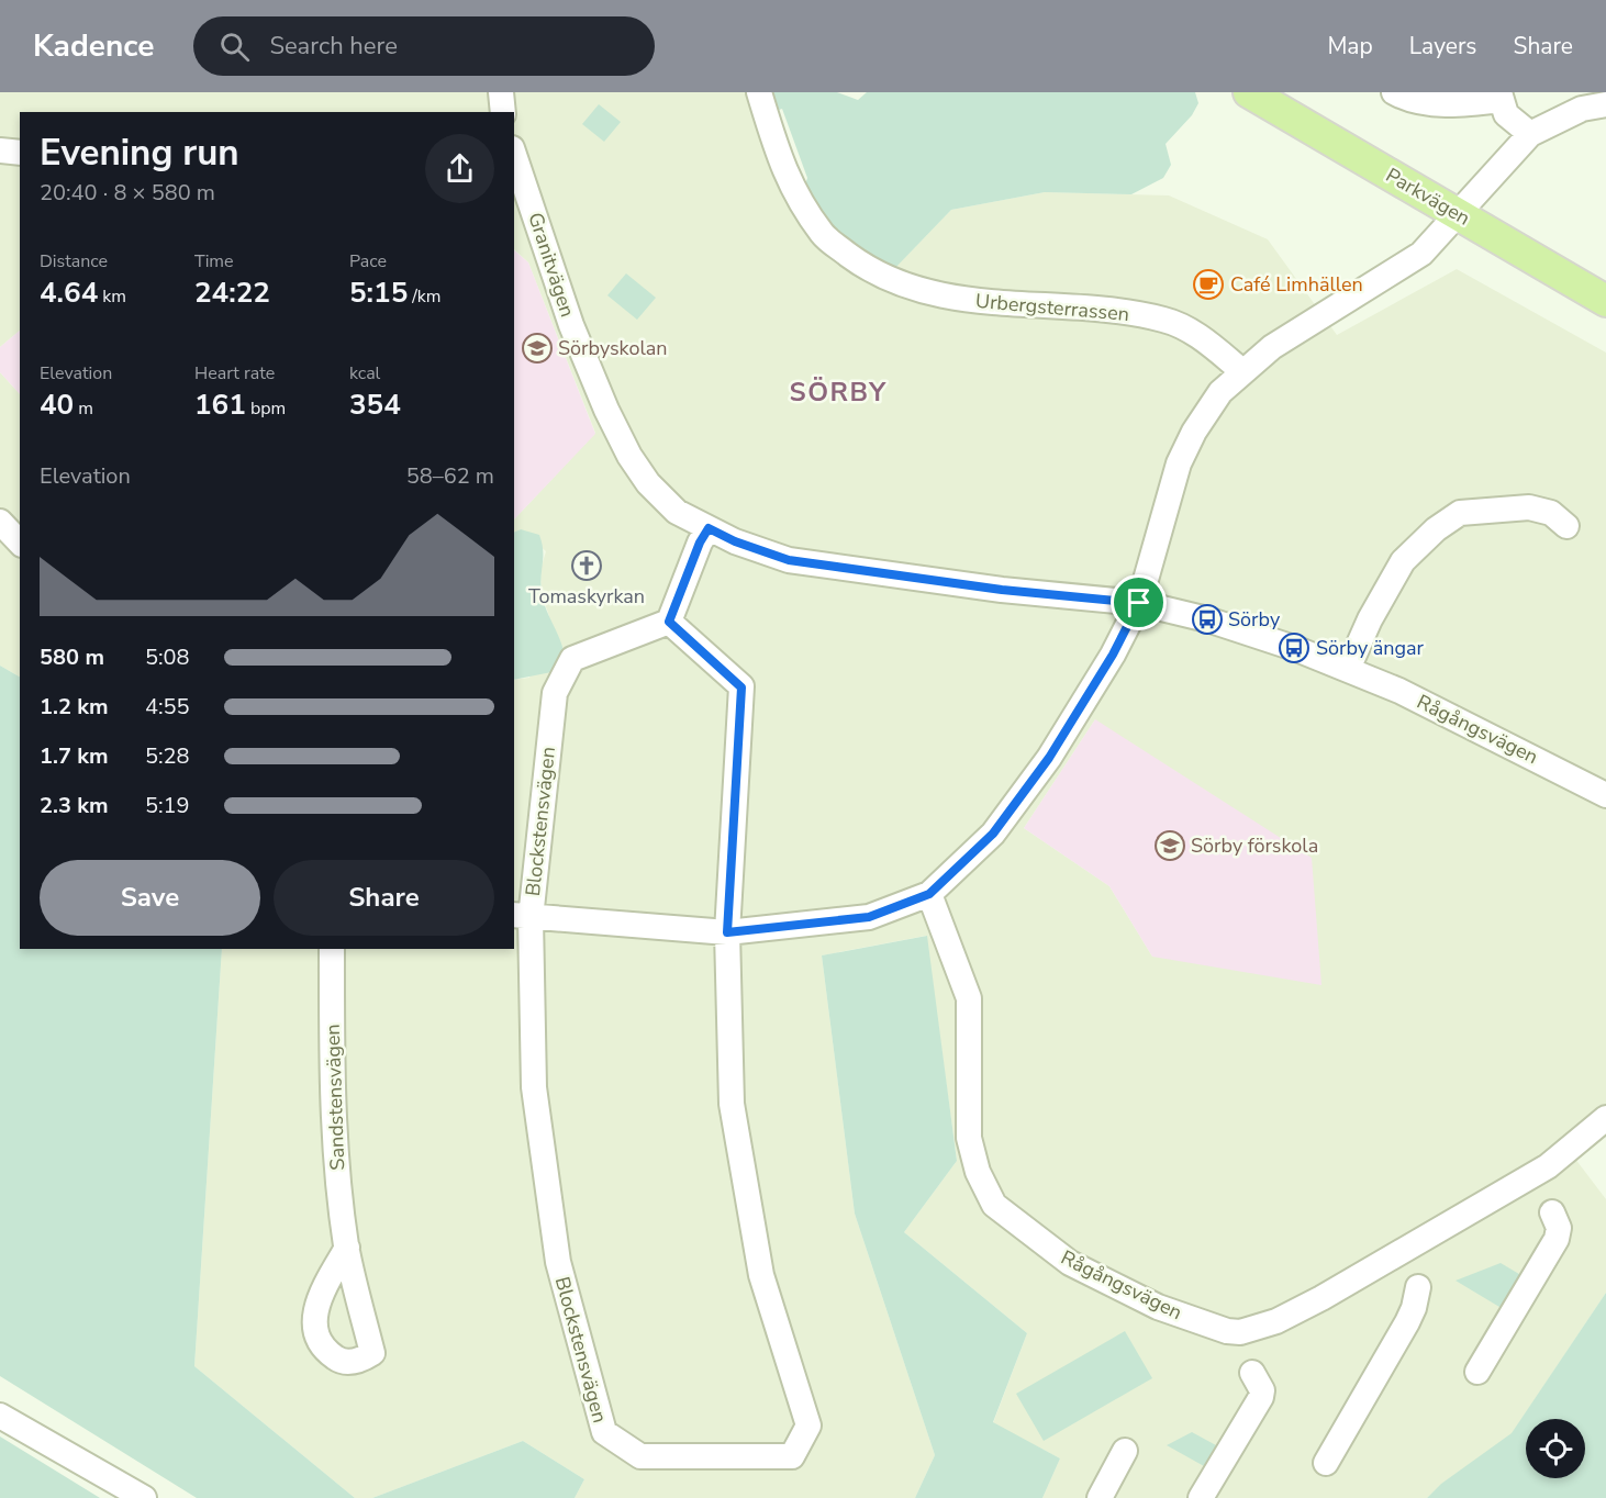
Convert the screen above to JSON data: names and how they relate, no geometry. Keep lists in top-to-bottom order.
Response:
{
  "streets": {
    "main road": ["Parkvägen"],
    "street": [
      "Granitvägen",
      "Urbergsterrassen",
      "Rågångsvägen",
      "Blockstensvägen",
      "Sandstensvägen"
    ]
  },
  "crossings": [
    ["Granitvägen", "Rågångsvägen"]
  ],
  "districts": ["SÖRBY"],
  "places": {
    "cafe": ["Café Limhällen"],
    "school or university": ["Sörbyskolan", "Sörby förskola"],
    "church": ["Tomaskyrkan"],
    "bus stop": ["Sörby", "Sörby ängar"]
  },
  "page": {
    "header": "Kadence",
    "search": "Search here",
    "nav": ["Map", "Layers", "Share"],
    "heading": ["Evening run", "20:40 · 8 × 580 m"],
    "stats": [
      ["Distance", "4.64 km"],
      ["Time", "24:22"],
      ["Pace", "5:15 /km"],
      ["Elevation", "40 m"],
      ["Heart rate", "161 bpm"],
      ["kcal", "354"]
    ],
    "chart": ["Elevation", "58–62 m"],
    "list": [
      {
        "name": "580 m",
        "note": "5:08"
      },
      {
        "name": "1.2 km",
        "note": "4:55"
      },
      {
        "name": "1.7 km",
        "note": "5:28"
      },
      {
        "name": "2.3 km",
        "note": "5:19"
      }
    ],
    "buttons": ["Save", "Share"]
  }
}
